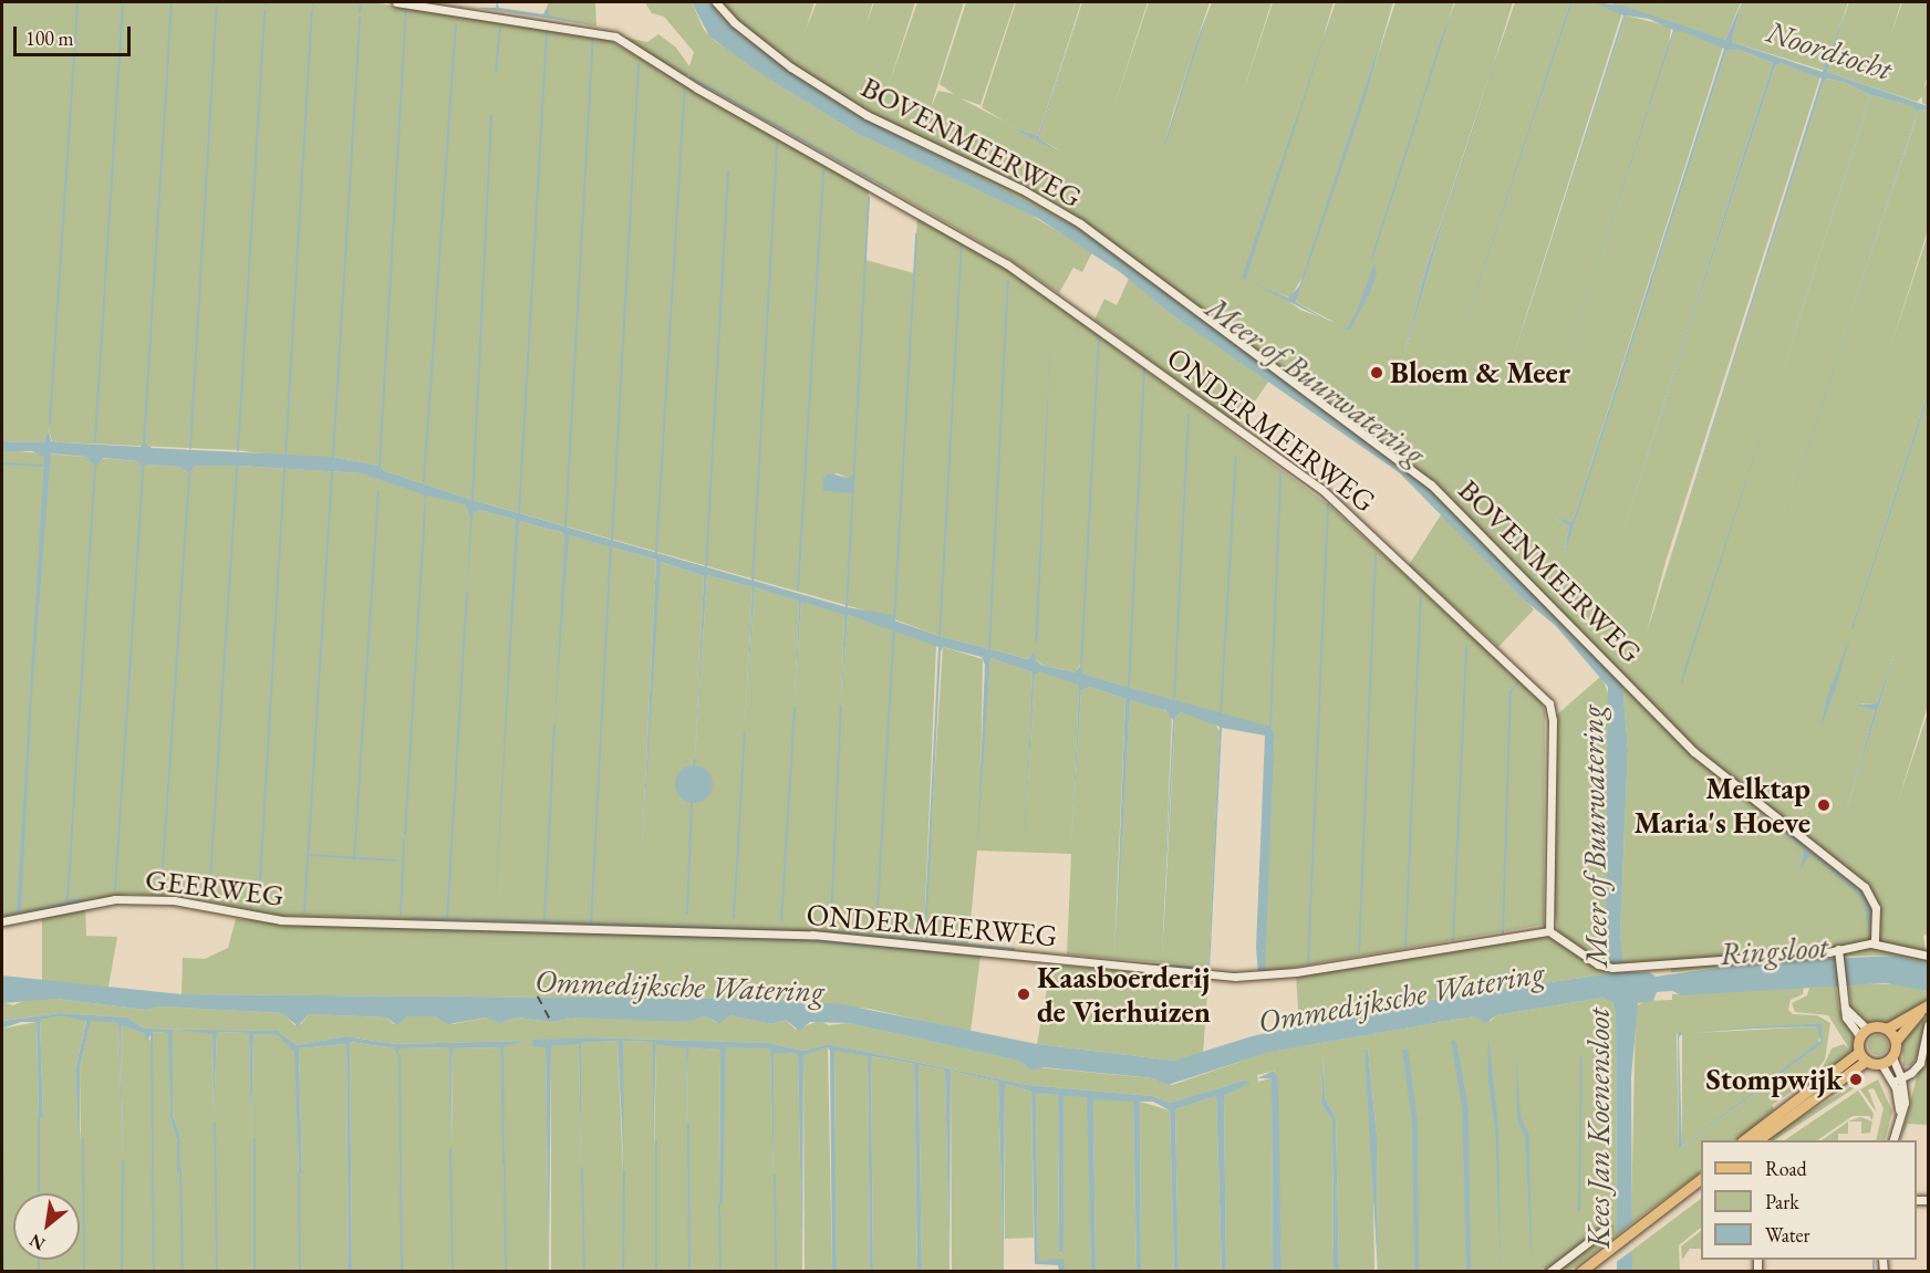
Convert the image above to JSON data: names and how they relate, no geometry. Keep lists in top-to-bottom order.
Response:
{
  "streets": {
    "street": ["BOVENMEERWEG", "ONDERMEERWEG", "GEERWEG"]
  },
  "crossings": [
    ["ONDERMEERWEG", "GEERWEG"]
  ],
  "water": [
    "Noordtocht",
    "Meer of Buurwatering",
    "Ringsloot",
    "Ommedijksche Watering",
    "Kees Jan Koenensloot"
  ],
  "places": [
    "Bloem & Meer",
    "Melktap Maria's Hoeve",
    "Kaasboerderij de Vierhuizen",
    "Stompwijk"
  ],
  "legend": ["Road", "Park", "Water"],
  "scale_bar": "100 m",
  "north": "bottom left"
}
